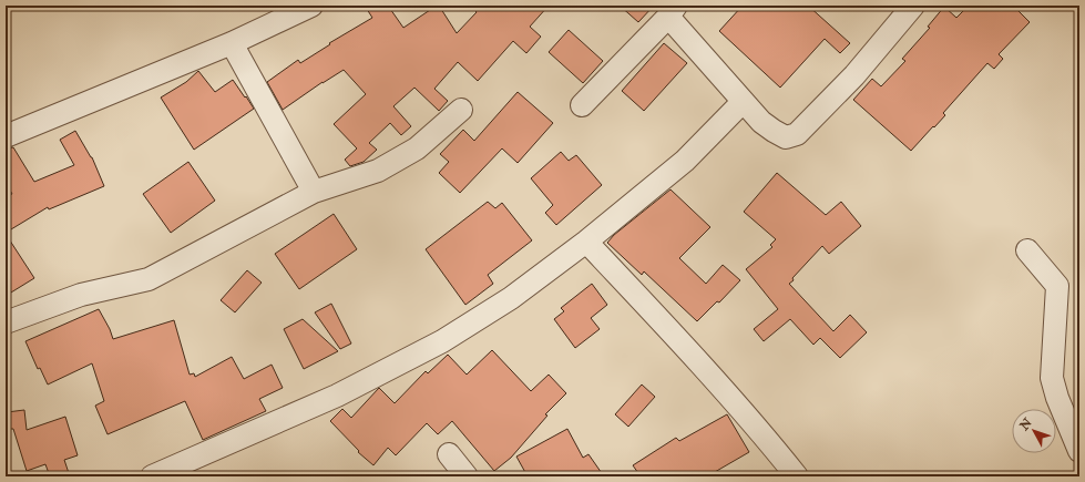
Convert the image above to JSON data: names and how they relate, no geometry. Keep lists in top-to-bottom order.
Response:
{
  "north": "top left"
}
